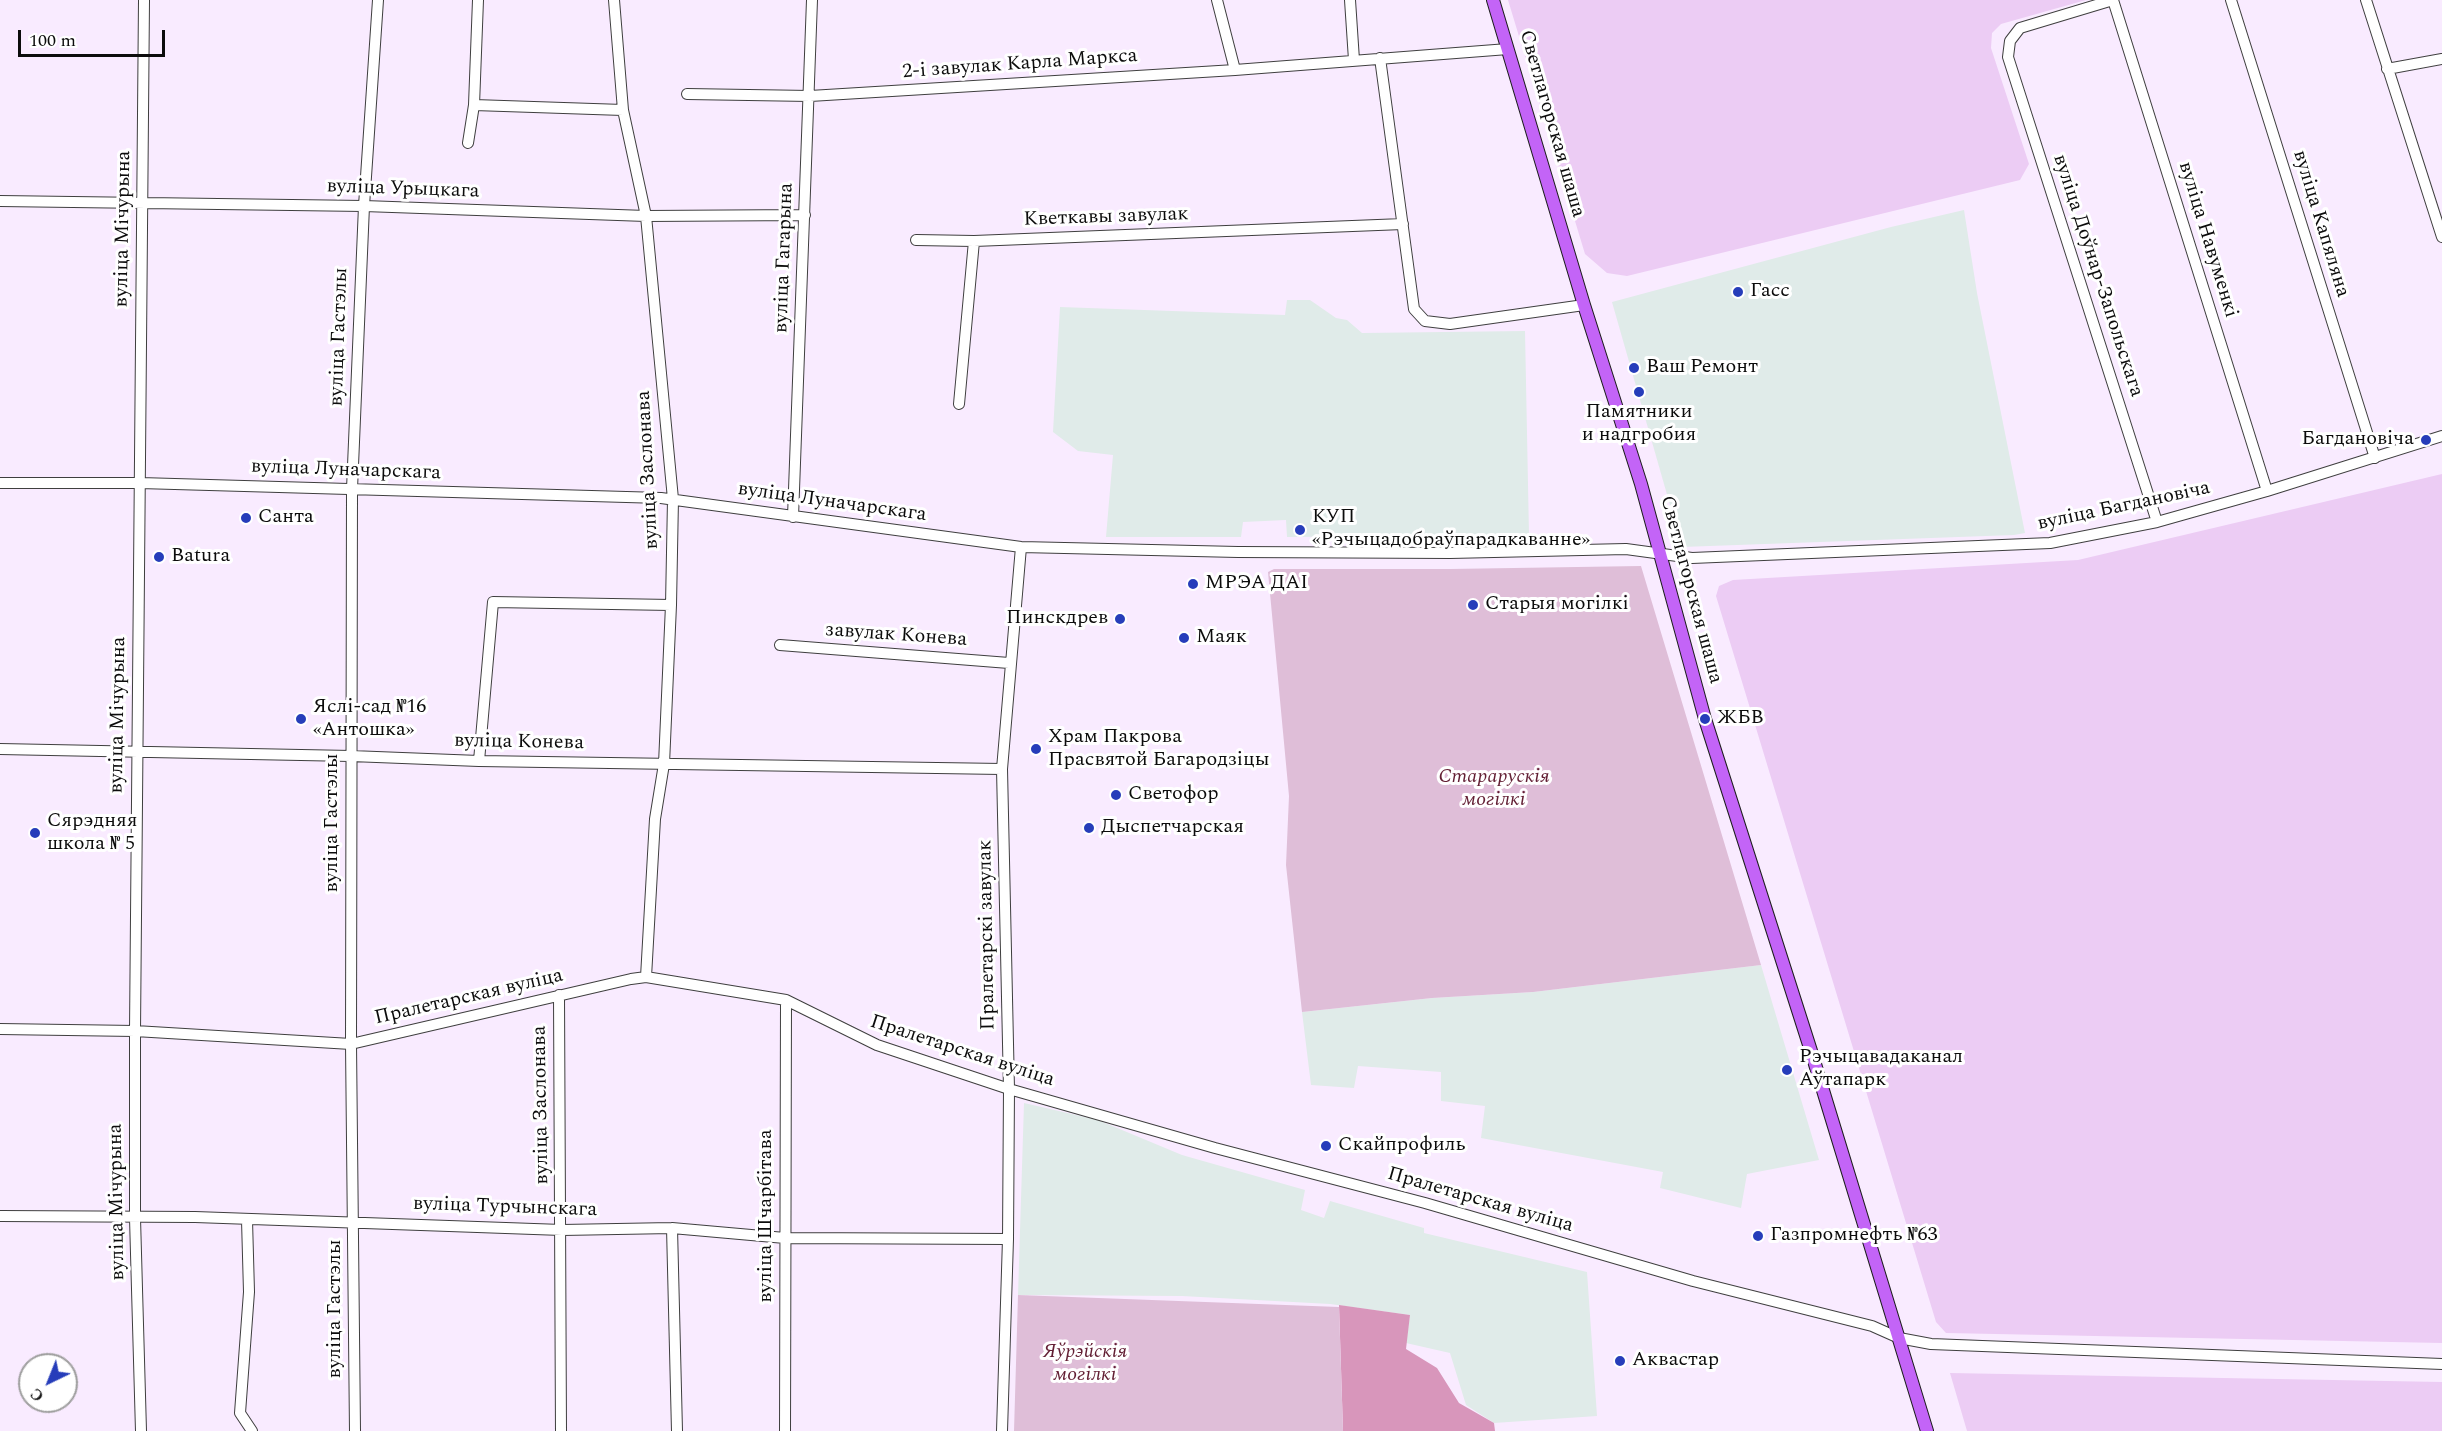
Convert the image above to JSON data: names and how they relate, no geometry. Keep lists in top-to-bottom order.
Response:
{
  "streets": {
    "main road": ["Светлагорская шаша"],
    "street": [
      "2-і завулак Карла Маркса",
      "вуліца Урыцкага",
      "Кветкавы завулак",
      "вуліца Капяляна",
      "вуліца Мічурына",
      "вуліца Навуменкі",
      "вуліца Гагарына",
      "вуліца Доўнар-Запольскага",
      "вуліца Гастэлы",
      "вуліца Заслонава",
      "вуліца Луначарскага",
      "вуліца Багдановіча",
      "завулак Конева",
      "вуліца Конева",
      "Пралетарскі завулак",
      "Пралетарская вуліца",
      "вуліца Турчынскага",
      "вуліца Шчарбітава"
    ]
  },
  "crossings": [
    ["2-і завулак Карла Маркса", "Светлагорская шаша"],
    ["2-і завулак Карла Маркса", "вуліца Гагарына"],
    ["Светлагорская шаша", "вуліца Луначарскага"],
    ["Светлагорская шаша", "вуліца Багдановіча"],
    ["Светлагорская шаша", "Пралетарская вуліца"],
    ["вуліца Урыцкага", "вуліца Мічурына"],
    ["вуліца Урыцкага", "вуліца Гагарына"],
    ["вуліца Урыцкага", "вуліца Гастэлы"],
    ["вуліца Урыцкага", "вуліца Заслонава"],
    ["вуліца Капяляна", "вуліца Багдановіча"],
    ["вуліца Мічурына", "вуліца Луначарскага"],
    ["вуліца Мічурына", "вуліца Конева"],
    ["вуліца Мічурына", "Пралетарская вуліца"],
    ["вуліца Мічурына", "вуліца Турчынскага"],
    ["вуліца Навуменкі", "вуліца Доўнар-Запольскага"],
    ["вуліца Навуменкі", "вуліца Багдановіча"],
    ["вуліца Гагарына", "вуліца Луначарскага"],
    ["вуліца Доўнар-Запольскага", "вуліца Багдановіча"],
    ["вуліца Гастэлы", "вуліца Луначарскага"],
    ["вуліца Гастэлы", "вуліца Конева"],
    ["вуліца Гастэлы", "Пралетарская вуліца"],
    ["вуліца Гастэлы", "вуліца Турчынскага"],
    ["вуліца Заслонава", "вуліца Луначарскага"],
    ["вуліца Заслонава", "вуліца Конева"],
    ["вуліца Заслонава", "Пралетарская вуліца"],
    ["вуліца Заслонава", "вуліца Турчынскага"],
    ["вуліца Луначарскага", "вуліца Багдановіча"],
    ["вуліца Луначарскага", "Пралетарскі завулак"],
    ["завулак Конева", "Пралетарскі завулак"],
    ["вуліца Конева", "Пралетарскі завулак"],
    ["Пралетарскі завулак", "Пралетарская вуліца"],
    ["Пралетарскі завулак", "вуліца Турчынскага"],
    ["Пралетарская вуліца", "вуліца Шчарбітава"],
    ["вуліца Турчынскага", "вуліца Шчарбітава"]
  ],
  "parks": ["Старарускія могілкі", "Яўрэйскія могілкі"],
  "places": [
    "Гасс",
    "Ваш Ремонт",
    "Памятники и надгробия",
    "Багдановіча",
    "Санта",
    "КУП «Рэчыцадобраўпарадкаванне»",
    "Batura",
    "МРЭА ДАІ",
    "Старыя могілкі",
    "Пинскдрев",
    "Маяк",
    "Яслі-сад №16 «Антошка»",
    "ЖБВ",
    "Храм Пакрова Прасвятой Багародзіцы",
    "Светофор",
    "Дыспетчарская",
    "Сярэдняя школа № 5",
    "Рэчыцавадаканал Аўтапарк",
    "Скайпрофиль",
    "Газпромнефть №63",
    "Аквастар"
  ],
  "scale_bar": "100 m",
  "north": "bottom left"
}
